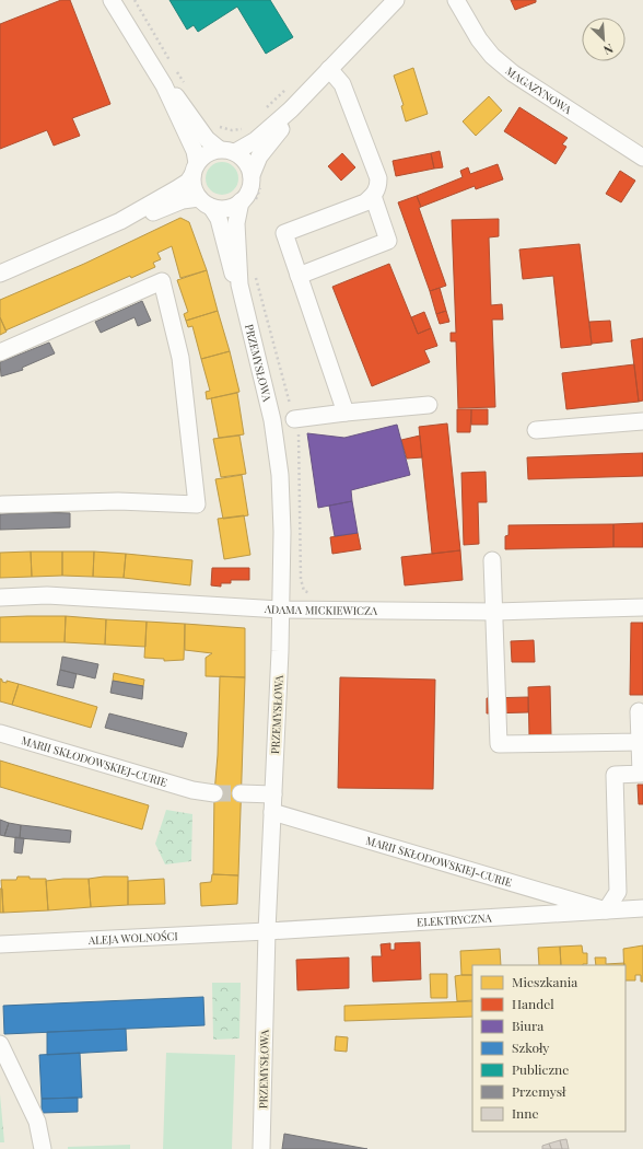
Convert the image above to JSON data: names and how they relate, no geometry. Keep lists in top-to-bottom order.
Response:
{
  "streets": {
    "street": [
      "MAGAZYNOWA",
      "PRZEMYSŁOWA",
      "ADAMA MICKIEWICZA",
      "MARII SKŁODOWSKIEJ-CURIE",
      "ELEKTRYCZNA",
      "ALEJA WOLNOŚCI"
    ]
  },
  "crossings": [
    ["PRZEMYSŁOWA", "ADAMA MICKIEWICZA"],
    ["PRZEMYSŁOWA", "MARII SKŁODOWSKIEJ-CURIE"],
    ["PRZEMYSŁOWA", "ELEKTRYCZNA"],
    ["PRZEMYSŁOWA", "ALEJA WOLNOŚCI"],
    ["MARII SKŁODOWSKIEJ-CURIE", "ELEKTRYCZNA"],
    ["ELEKTRYCZNA", "ALEJA WOLNOŚCI"]
  ],
  "legend": [
    "Mieszkania",
    "Handel",
    "Biura",
    "Szkoły",
    "Publiczne",
    "Przemysł",
    "Inne"
  ],
  "north": "bottom right"
}
